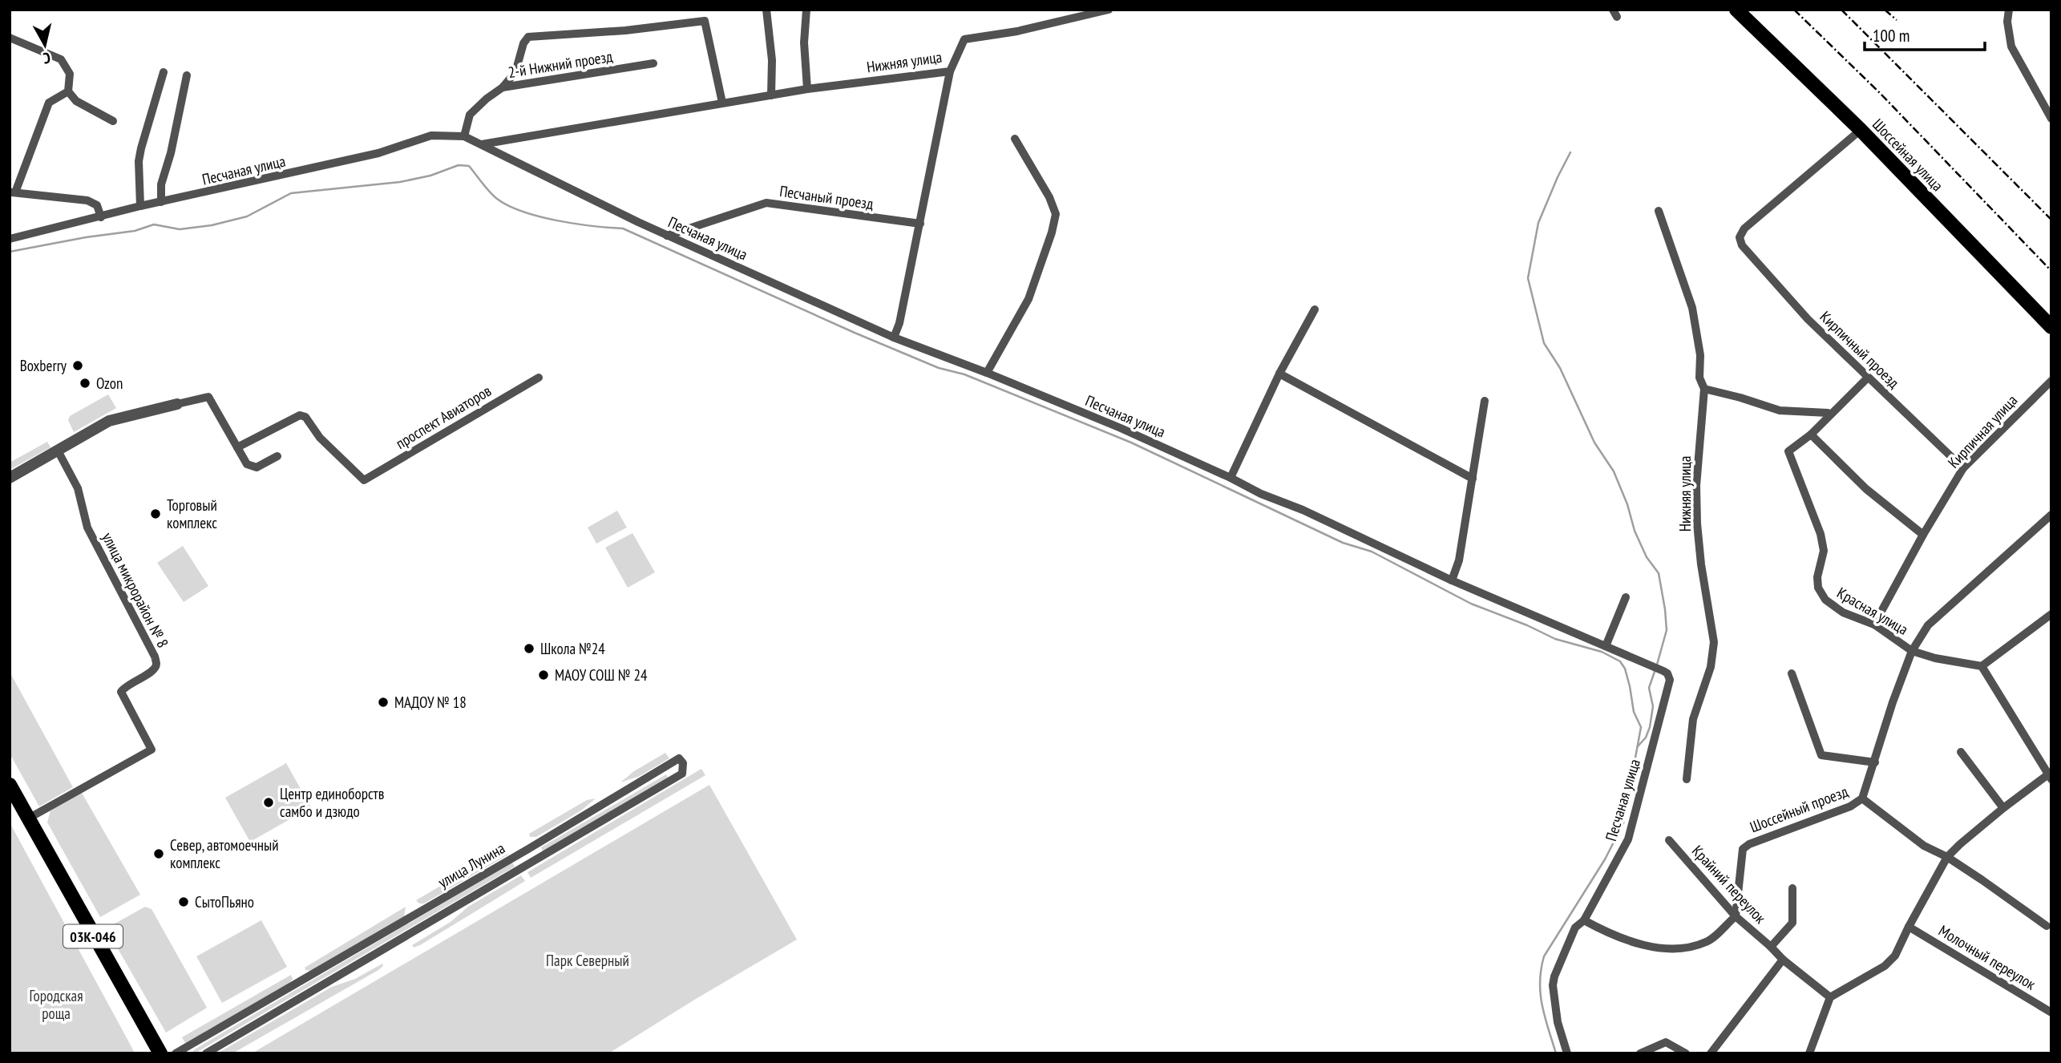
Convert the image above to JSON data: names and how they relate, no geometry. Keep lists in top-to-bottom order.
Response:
{
  "streets": {
    "main road": ["Шоссейная улица", "03К-046"],
    "street": [
      "Нижняя улица",
      "2-й Нижний проезд",
      "Песчаная улица",
      "Песчаный проезд",
      "Кирпичный проезд",
      "проспект Авиаторов",
      "Кирпичная улица",
      "улица микрорайон № 8",
      "Красная улица",
      "Шоссейный проезд",
      "улица Лунина",
      "Крайний переулок",
      "Молочный переулок"
    ]
  },
  "crossings": [
    ["Нижняя улица", "Песчаная улица"],
    ["2-й Нижний проезд", "Песчаная улица"],
    ["Шоссейная улица", "Кирпичный проезд"],
    ["Песчаная улица", "Песчаный проезд"],
    ["Кирпичный проезд", "Кирпичная улица"],
    ["Кирпичный проезд", "Красная улица"],
    ["Кирпичная улица", "Красная улица"],
    ["улица микрорайон № 8", "03К-046"],
    ["Красная улица", "Шоссейный проезд"],
    ["Шоссейный проезд", "Крайний переулок"]
  ],
  "parks": ["Парк Северный", "Городская роща"],
  "places": [
    "Boxberry",
    "Ozon",
    "Торговый комплекс",
    "Школа №24",
    "МАОУ СОШ № 24",
    "МАДОУ № 18",
    "Центр единоборств самбо и дзюдо",
    "Север, автомоечный комплекс",
    "СытоПьяно"
  ],
  "scale_bar": "100 m",
  "north": "bottom"
}
